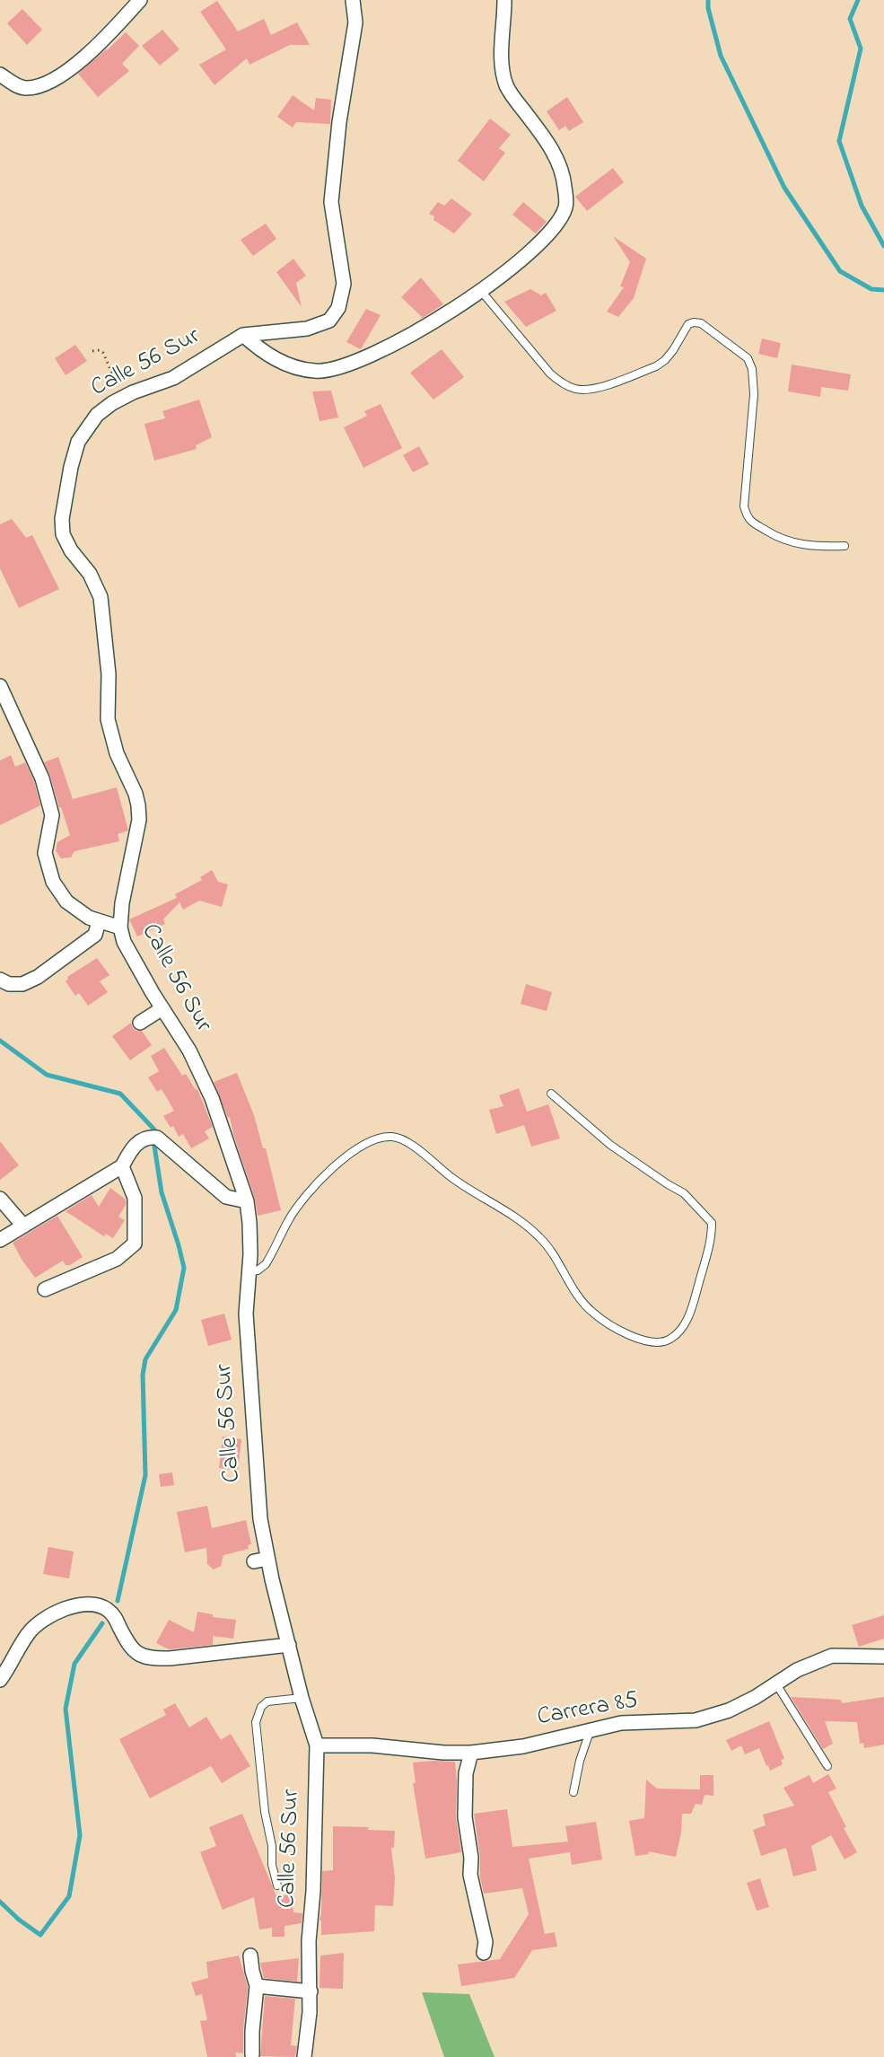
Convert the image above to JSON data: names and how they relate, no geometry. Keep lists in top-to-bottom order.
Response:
{
  "streets": {
    "street": ["Calle 56 Sur", "Carrera 85"]
  },
  "crossings": [
    ["Calle 56 Sur", "Carrera 85"]
  ]
}
